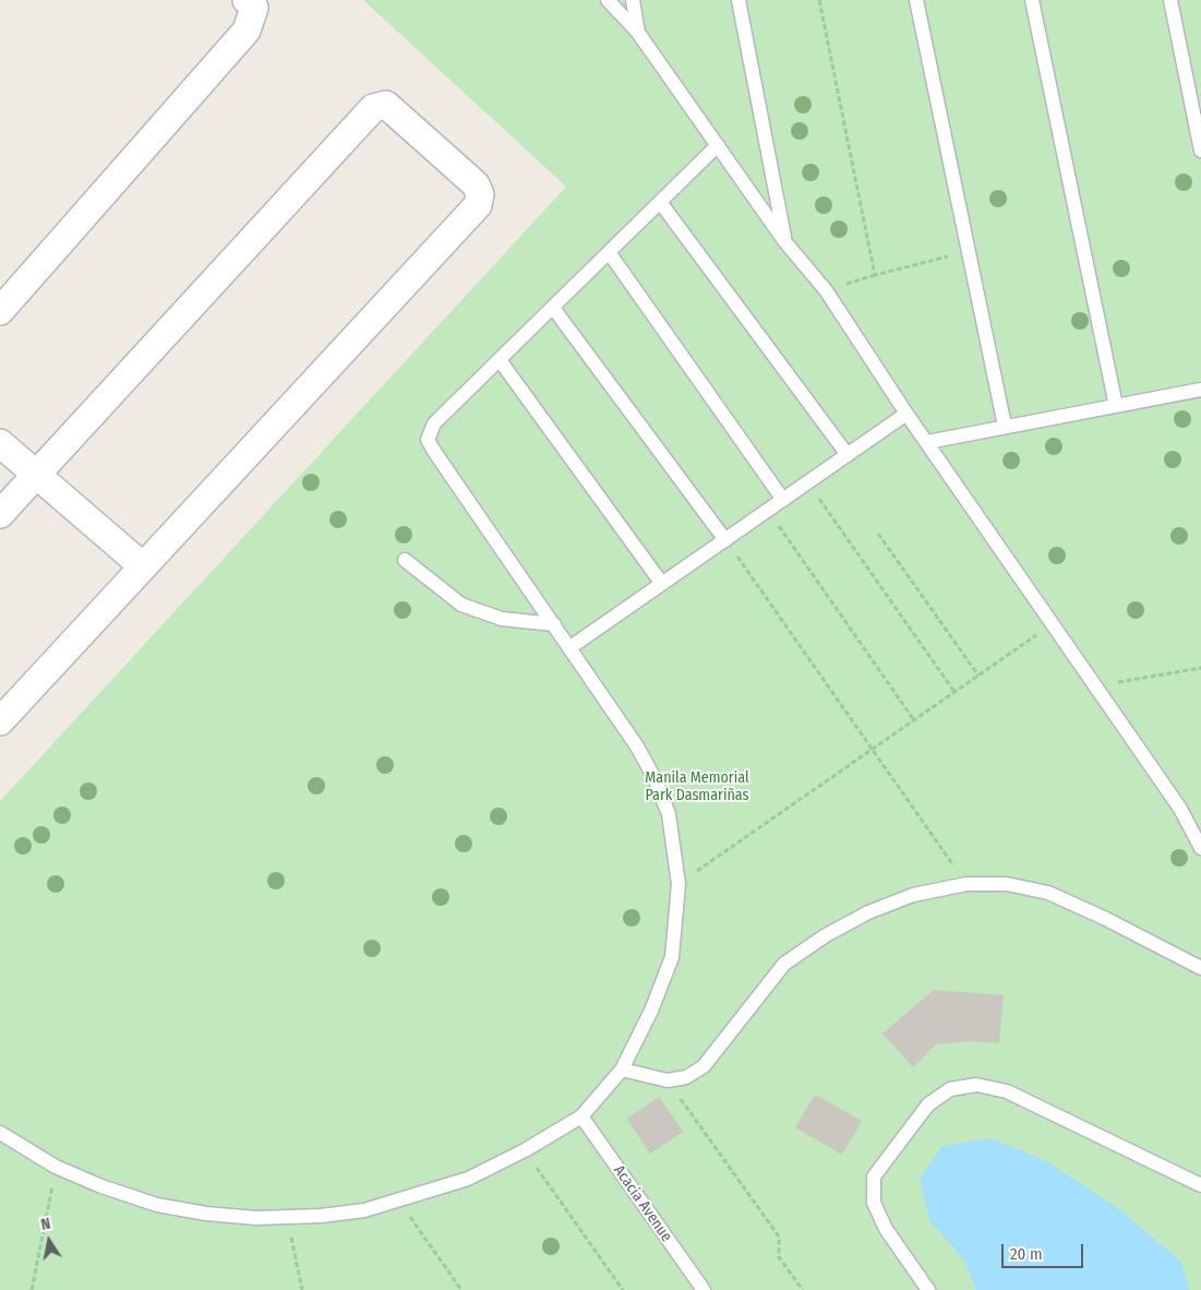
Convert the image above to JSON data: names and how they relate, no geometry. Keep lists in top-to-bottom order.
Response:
{
  "streets": {
    "lane": ["Acacia Avenue"]
  },
  "parks": ["Manila Memorial Park Dasmariñas"],
  "scale_bar": "20 m",
  "north": "top"
}
